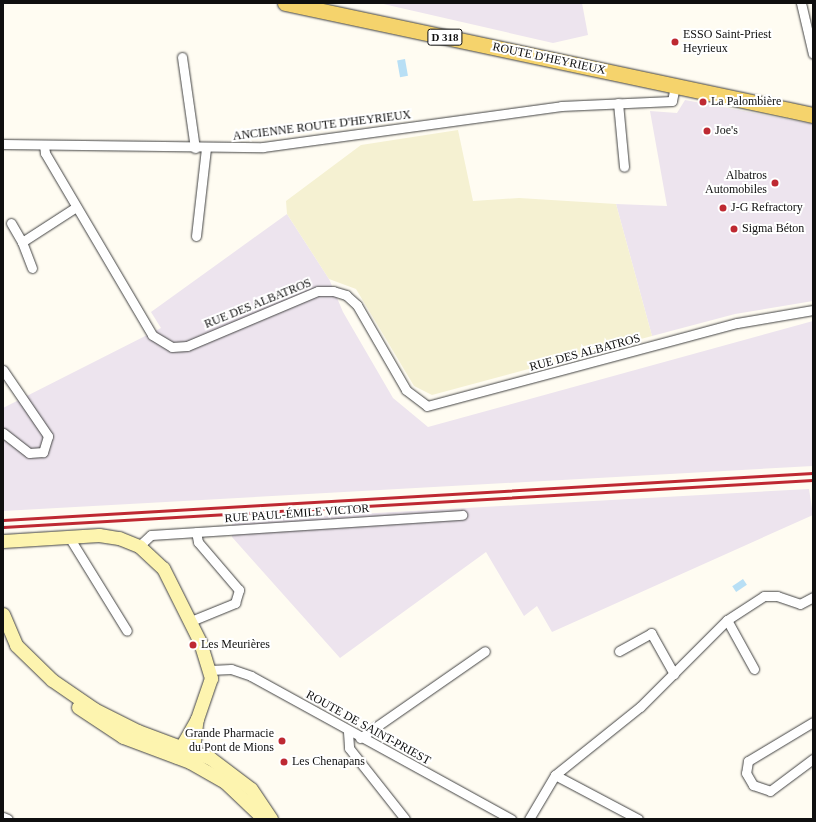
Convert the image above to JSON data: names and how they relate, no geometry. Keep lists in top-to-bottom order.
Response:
{
  "streets": {
    "main road": ["D 318", "ROUTE D'HEYRIEUX"],
    "street": [
      "ANCIENNE ROUTE D'HEYRIEUX",
      "RUE DES ALBATROS",
      "RUE PAUL-ÉMILE VICTOR",
      "ROUTE DE SAINT-PRIEST"
    ]
  },
  "crossings": [
    ["ROUTE D'HEYRIEUX", "ANCIENNE ROUTE D'HEYRIEUX"],
    ["ANCIENNE ROUTE D'HEYRIEUX", "RUE DES ALBATROS"]
  ],
  "places": [
    "ESSO Saint-Priest Heyrieux",
    "La Palombière",
    "Joe's",
    "Albatros Automobiles",
    "J-G Refractory",
    "Sigma Béton",
    "Les Meurières",
    "Grande Pharmacie du Pont de Mions",
    "Les Chenapans"
  ]
}
